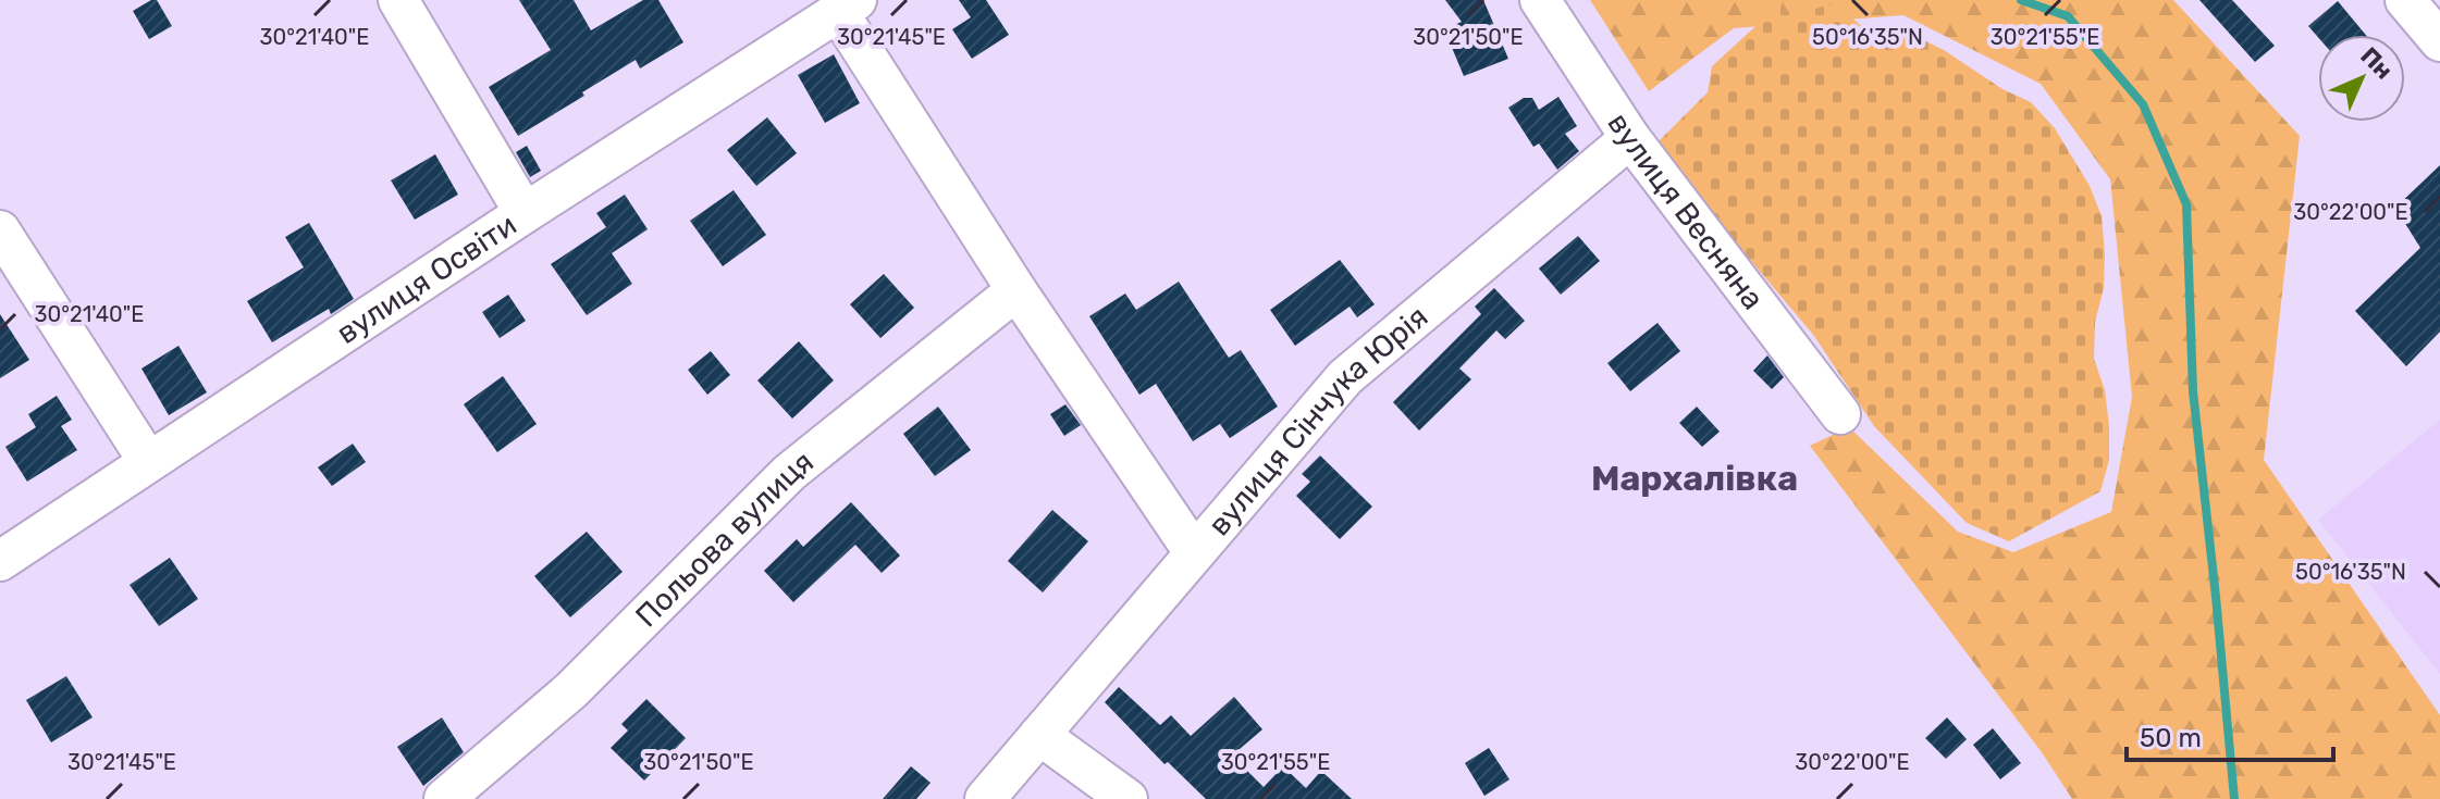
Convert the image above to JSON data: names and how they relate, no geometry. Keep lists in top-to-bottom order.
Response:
{
  "streets": {
    "street": [
      "вулиця Весняна",
      "вулиця Освіти",
      "вулиця Сінчука Юрія",
      "Польова вулиця"
    ]
  },
  "crossings": [
    ["вулиця Весняна", "вулиця Сінчука Юрія"]
  ],
  "districts": ["Мархалівка"],
  "scale_bar": "50 m",
  "north": "top right",
  "coordinates": [
    "30°21'40\"E",
    "30°21'45\"E",
    "30°21'50\"E",
    "50°16'35\"N",
    "30°21'55\"E",
    "30°22'00\"E"
  ]
}
